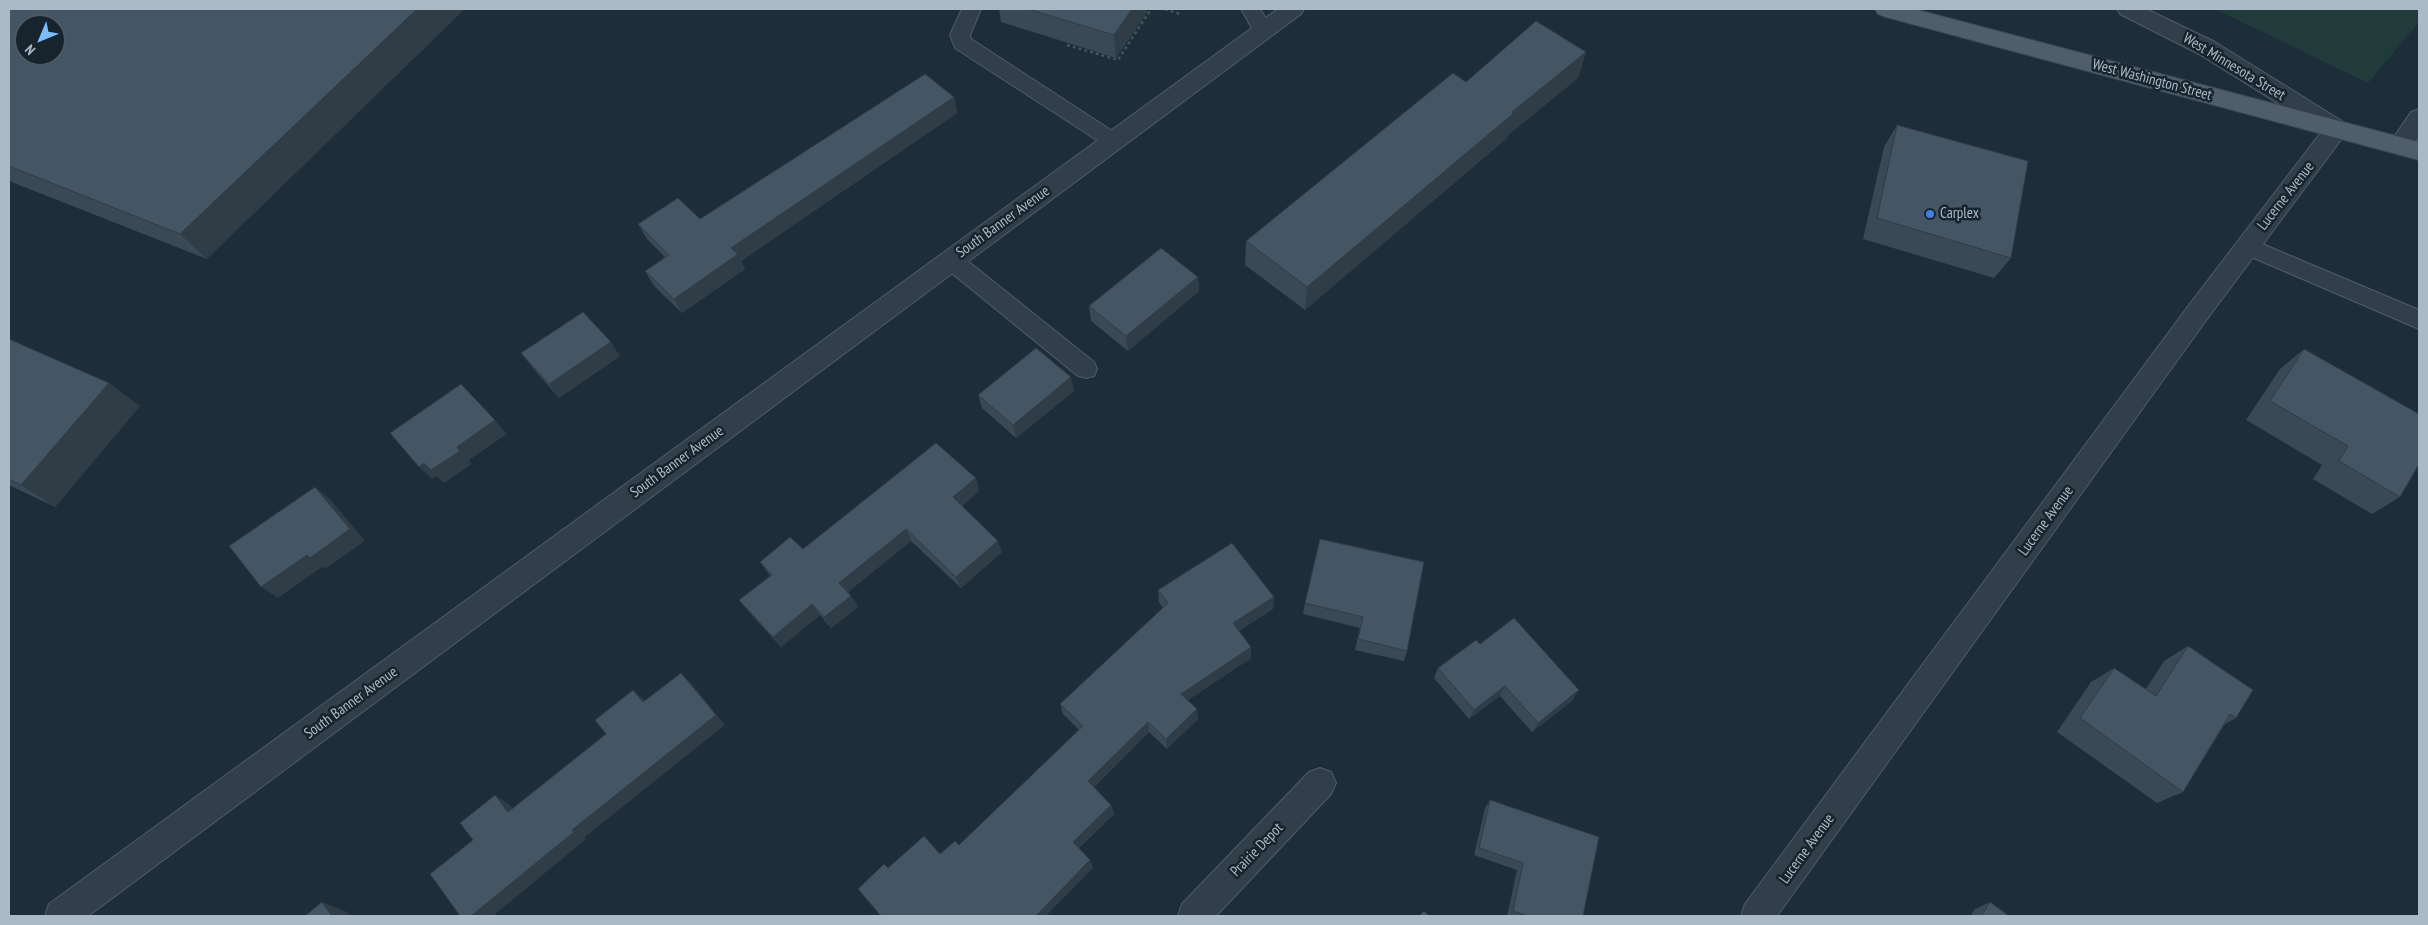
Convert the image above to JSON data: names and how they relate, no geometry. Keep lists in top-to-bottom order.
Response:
{
  "streets": {
    "main road": ["West Washington Street"],
    "street": [
      "West Minnesota Street",
      "Lucerne Avenue",
      "South Banner Avenue",
      "Prairie Depot"
    ]
  },
  "crossings": [
    ["West Minnesota Street", "West Washington Street"],
    ["West Minnesota Street", "Lucerne Avenue"],
    ["West Washington Street", "Lucerne Avenue"]
  ],
  "places": ["Carplex"],
  "north": "bottom left"
}
